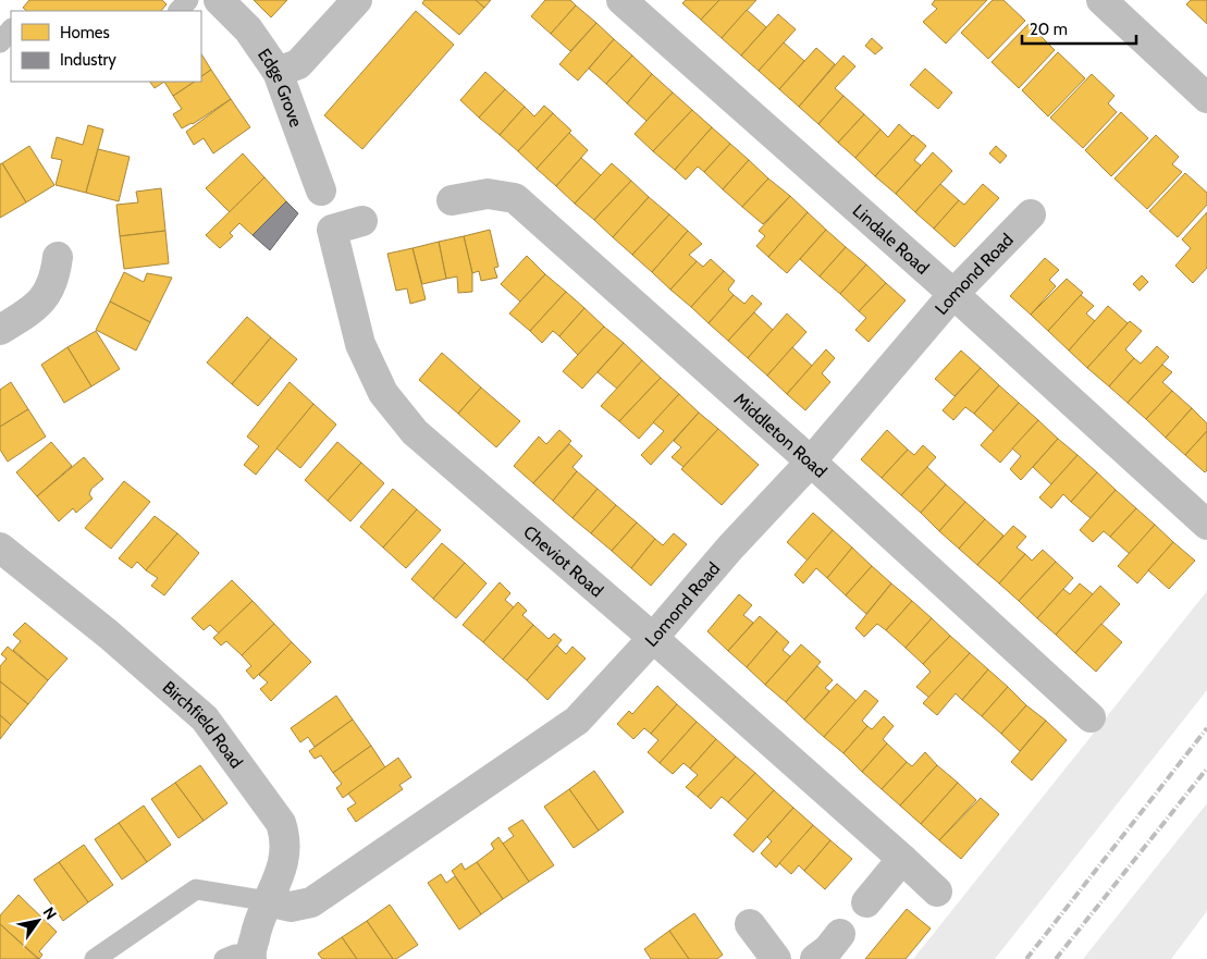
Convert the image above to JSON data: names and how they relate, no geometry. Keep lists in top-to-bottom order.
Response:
{
  "streets": {
    "street": [
      "Edge Grove",
      "Lindale Road",
      "Lomond Road",
      "Middleton Road",
      "Cheviot Road",
      "Birchfield Road"
    ]
  },
  "crossings": [
    ["Lindale Road", "Lomond Road"],
    ["Lomond Road", "Middleton Road"],
    ["Lomond Road", "Cheviot Road"],
    ["Lomond Road", "Birchfield Road"]
  ],
  "legend": ["Homes", "Industry"],
  "scale_bar": "20 m",
  "north": "top right"
}
